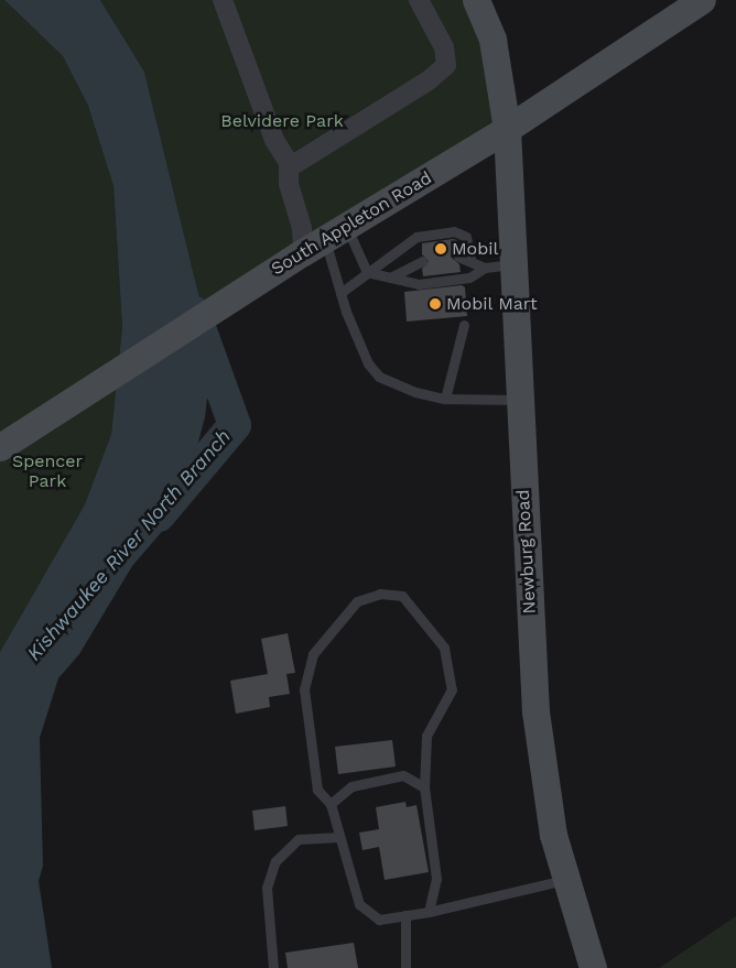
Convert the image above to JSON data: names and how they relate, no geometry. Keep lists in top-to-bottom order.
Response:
{
  "streets": {
    "main road": ["South Appleton Road", "Newburg Road"]
  },
  "crossings": [
    ["South Appleton Road", "Newburg Road"]
  ],
  "water": ["Kishwaukee River North Branch"],
  "parks": ["Belvidere Park", "Spencer Park"],
  "places": ["Mobil", "Mobil Mart"]
}
